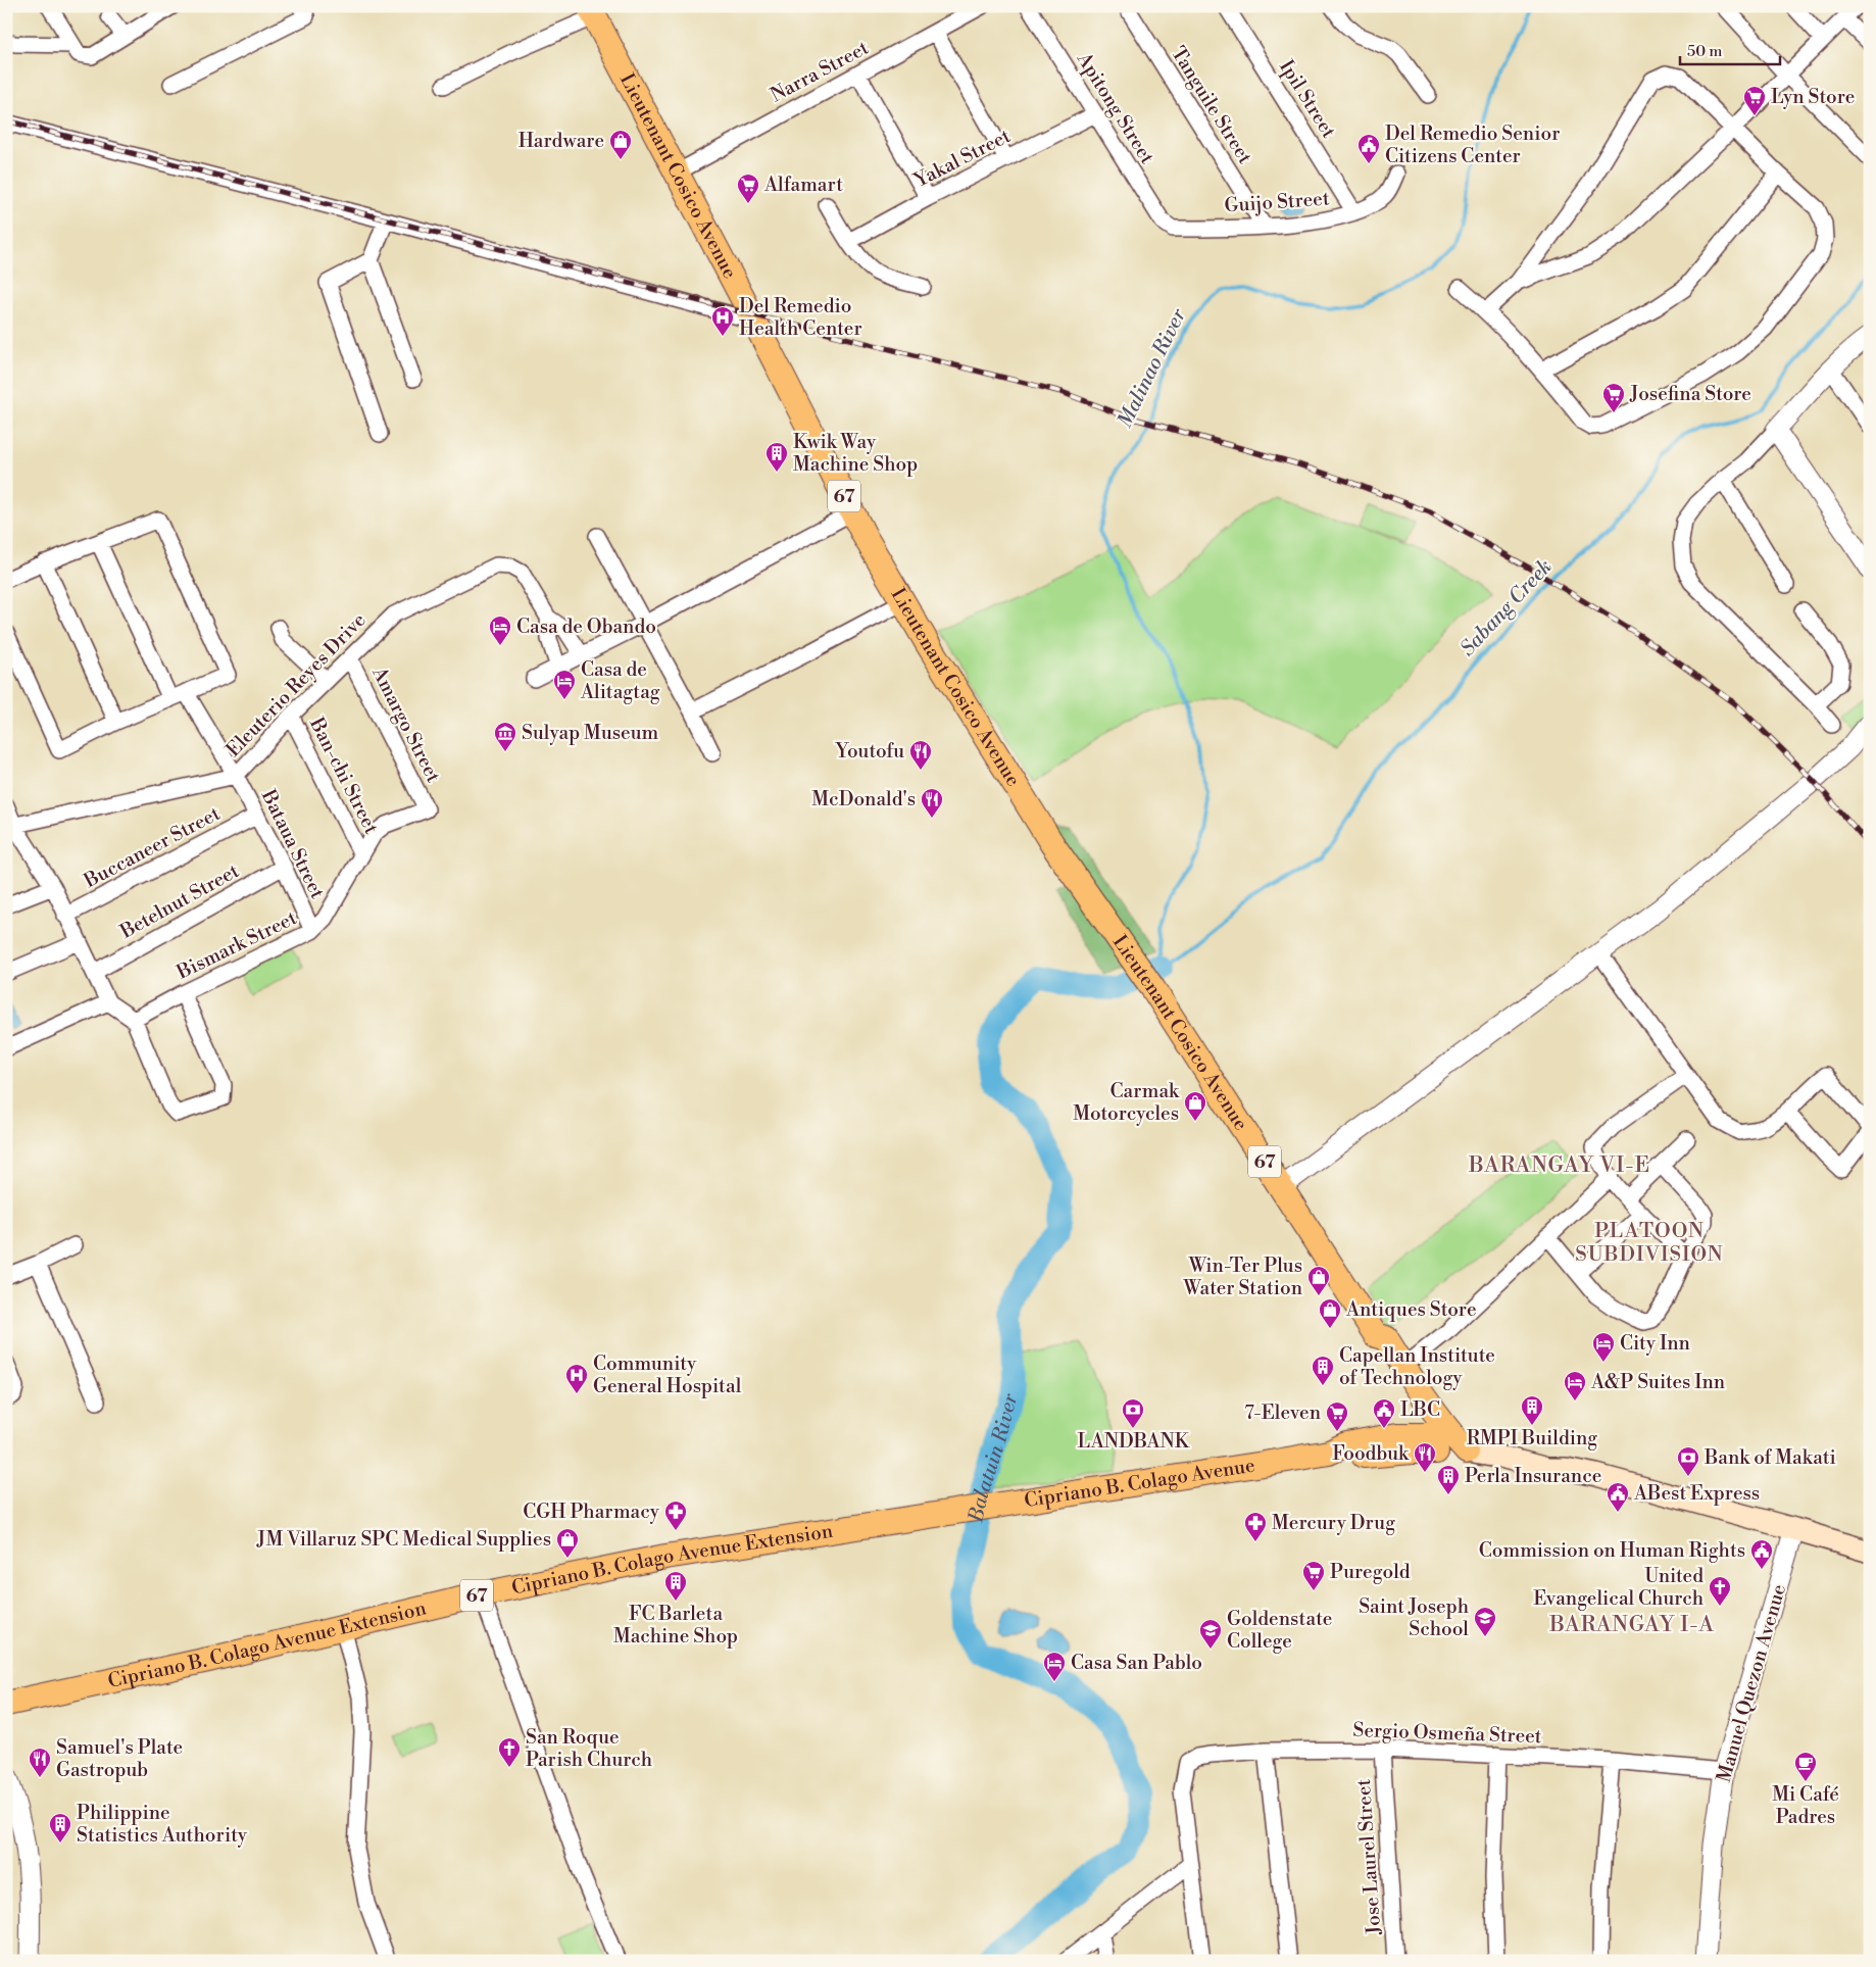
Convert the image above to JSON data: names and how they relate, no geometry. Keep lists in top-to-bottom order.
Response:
{
  "streets": {
    "main road": [
      "Lieutenant Cosico Avenue",
      "67",
      "Cipriano B. Colago Avenue",
      "Cipriano B. Colago Avenue Extension"
    ],
    "street": [
      "Narra Street",
      "Ipil Street",
      "Tanguile Street",
      "Apitong Street",
      "Yakal Street",
      "Guijo Street",
      "Eleuterio Reyes Drive",
      "Amargo Street",
      "Ban-chi Street",
      "Bataua Street",
      "Buccaneer Street",
      "Betelnut Street",
      "Bismark Street",
      "Manuel Quezon Avenue",
      "Sergio Osmeña Street",
      "Jose Laurel Street"
    ]
  },
  "crossings": [
    ["Narra Street", "Lieutenant Cosico Avenue"],
    ["Ipil Street", "Guijo Street"],
    ["Tanguile Street", "Guijo Street"],
    ["Apitong Street", "Yakal Street"],
    ["Apitong Street", "Guijo Street"],
    ["Lieutenant Cosico Avenue", "Cipriano B. Colago Avenue"],
    ["Eleuterio Reyes Drive", "Amargo Street"],
    ["Eleuterio Reyes Drive", "Ban-chi Street"],
    ["Eleuterio Reyes Drive", "Bataua Street"],
    ["Amargo Street", "Bismark Street"],
    ["Ban-chi Street", "Bismark Street"],
    ["Bataua Street", "Buccaneer Street"],
    ["Bataua Street", "Betelnut Street"],
    ["Bataua Street", "Bismark Street"],
    ["Cipriano B. Colago Avenue", "Cipriano B. Colago Avenue Extension"],
    ["Cipriano B. Colago Avenue", "Manuel Quezon Avenue"],
    ["Manuel Quezon Avenue", "Sergio Osmeña Street"],
    ["Sergio Osmeña Street", "Jose Laurel Street"]
  ],
  "districts": ["BARANGAY VI-E", "PLATOON SUBDIVISION", "BARANGAY I-A"],
  "water": ["Malinao River", "Sabang Creek", "Balatuin River"],
  "places": {
    "supermarket": [
      "Lyn Store",
      "Alfamart",
      "Josefina Store",
      "7-Eleven",
      "Puregold"
    ],
    "shop": [
      "Hardware",
      "Carmak Motorcycles",
      "Win-Ter Plus Water Station",
      "Antiques Store",
      "JM Villaruz SPC Medical Supplies"
    ],
    "public building": [
      "Del Remedio Senior Citizens Center",
      "LBC",
      "ABest Express",
      "Commission on Human Rights"
    ],
    "hospital": ["Del Remedio Health Center", "Community General Hospital"],
    "building": [
      "Kwik Way Machine Shop",
      "Capellan Institute of Technology",
      "RMPI Building",
      "Perla Insurance",
      "FC Barleta Machine Shop",
      "Philippine Statistics Authority"
    ],
    "hotel": [
      "Casa de Obando",
      "Casa de Alitagtag",
      "City Inn",
      "A&P Suites Inn",
      "Casa San Pablo"
    ],
    "museum": ["Sulyap Museum"],
    "restaurant": [
      "Youtofu",
      "McDonald's",
      "Foodbuk",
      "Samuel's Plate Gastropub"
    ],
    "bank": ["LANDBANK", "Bank of Makati"],
    "pharmacy": ["CGH Pharmacy", "Mercury Drug"],
    "church": ["United Evangelical Church", "San Roque Parish Church"],
    "school or university": ["Saint Joseph School", "Goldenstate College"],
    "cafe": ["Mi Café Padres"]
  },
  "scale_bar": "50 m"
}
